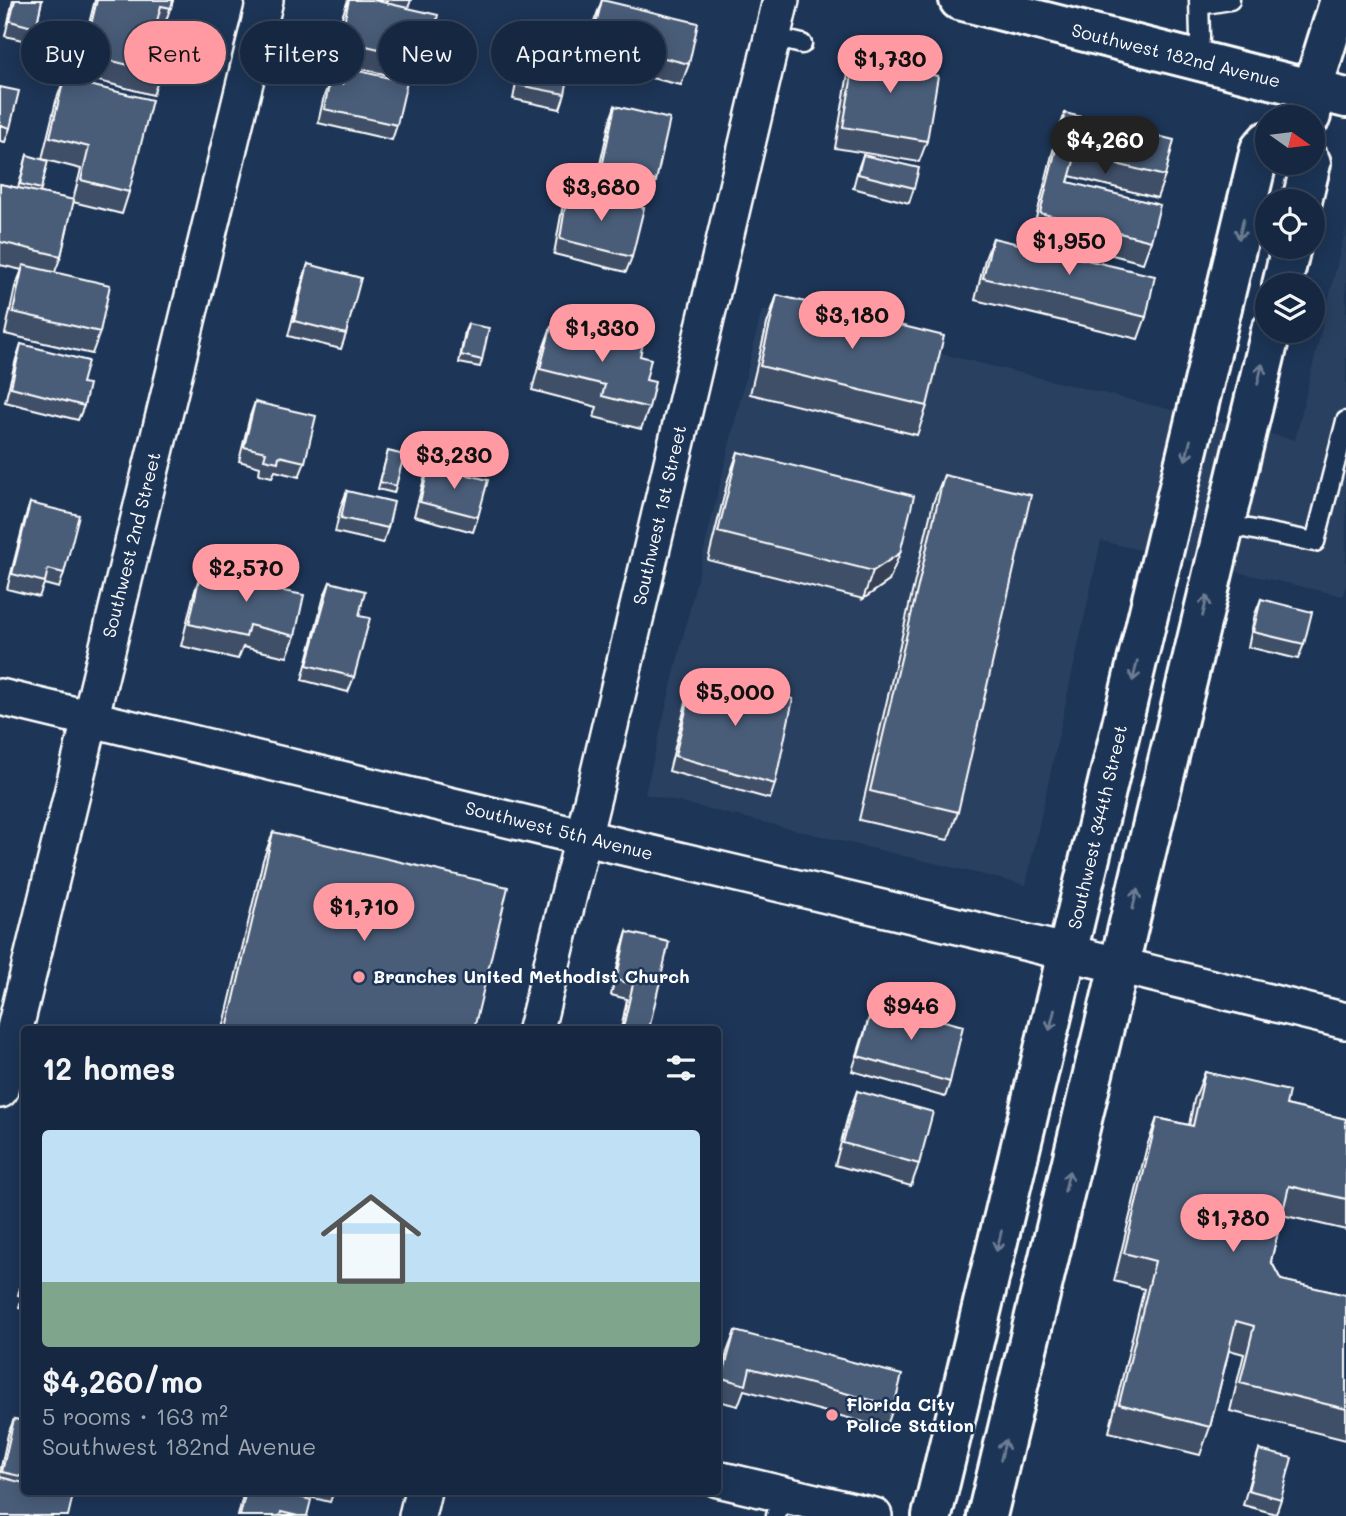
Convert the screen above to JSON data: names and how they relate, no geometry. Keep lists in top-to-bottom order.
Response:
{
  "streets": {
    "main road": ["Southwest 182nd Avenue", "Southwest 344th Street"],
    "street": ["Southwest 1st Street", "Southwest 2nd Street", "Southwest 5th Avenue"]
  },
  "crossings": [
    ["Southwest 1st Street", "Southwest 5th Avenue"],
    ["Southwest 2nd Street", "Southwest 5th Avenue"],
    ["Southwest 344th Street", "Southwest 5th Avenue"]
  ],
  "places": ["Branches United Methodist Church", "Florida City Police Station"],
  "north": "right",
  "page": {
    "chip": [
      "Buy",
      "Rent",
      "Filters",
      "New",
      "Apartment"
    ],
    "price": [
      "$1,730",
      "$4,260",
      "$3,680",
      "$1,950",
      "$3,180",
      "$1,330",
      "$3,230",
      "$2,570",
      "$5,000",
      "$1,710",
      "$946",
      "$1,780"
    ],
    "heading": "12 homes",
    "list": [
      {
        "name": "$4,260/mo",
        "note": "5 rooms · 163 m² · Southwest 182nd Avenue"
      }
    ]
  }
}
